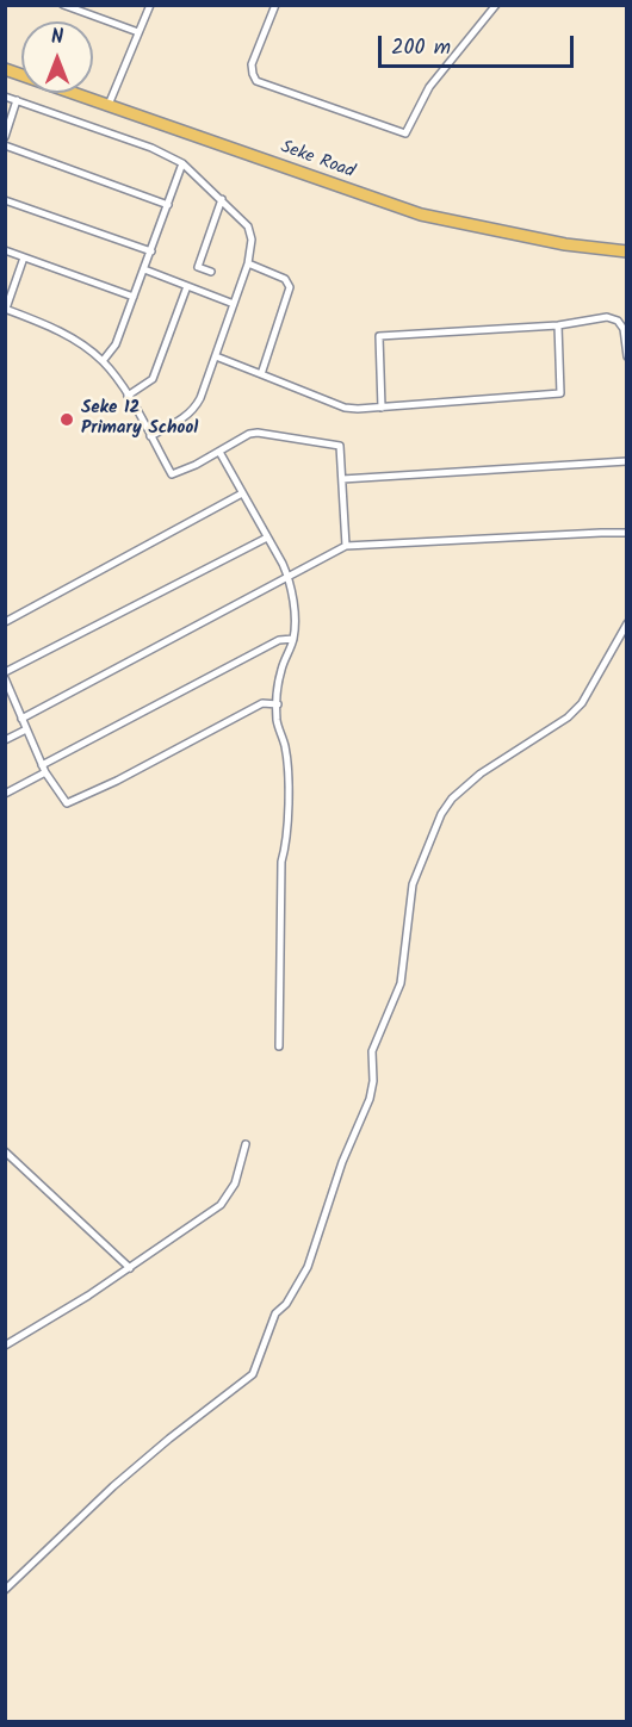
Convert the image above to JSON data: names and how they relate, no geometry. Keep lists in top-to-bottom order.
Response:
{
  "streets": {
    "main road": ["Seke Road"]
  },
  "places": ["Seke 12 Primary School"],
  "scale_bar": "200 m",
  "north": "top"
}
